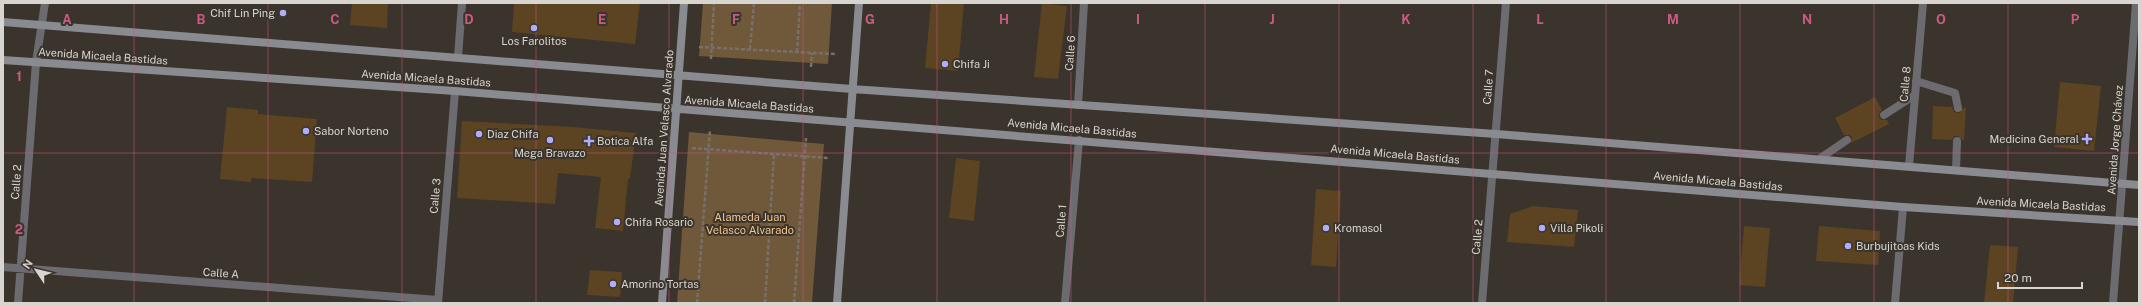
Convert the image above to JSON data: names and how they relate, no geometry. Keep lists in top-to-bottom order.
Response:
{
  "streets": {
    "street": [
      "Calle 6",
      "Avenida Micaela Bastidas",
      "Calle 8",
      "Calle 7",
      "Avenida Juan Velasco Alvarado",
      "Avenida Jorge Chávez",
      "Calle 2",
      "Calle 3",
      "Calle 1",
      "Calle A"
    ]
  },
  "crossings": [
    ["Calle 6", "Avenida Micaela Bastidas"],
    ["Avenida Micaela Bastidas", "Calle 8"],
    ["Avenida Micaela Bastidas", "Calle 7"],
    ["Avenida Micaela Bastidas", "Avenida Juan Velasco Alvarado"],
    ["Avenida Micaela Bastidas", "Avenida Jorge Chávez"],
    ["Avenida Micaela Bastidas", "Calle 2"],
    ["Avenida Micaela Bastidas", "Calle 3"],
    ["Avenida Micaela Bastidas", "Calle 1"],
    ["Calle 7", "Calle 2"],
    ["Calle 2", "Calle A"],
    ["Calle 3", "Calle A"]
  ],
  "parks": ["Alameda Juan Velasco Alvarado"],
  "places": {
    "other": [
      "Chif Lin Ping",
      "Los Farolitos",
      "Chifa Ji",
      "Sabor Norteno",
      "Diaz Chifa",
      "Mega Bravazo",
      "Chifa Rosario",
      "Kromasol",
      "Villa Pikoli",
      "Burbujitoas Kids",
      "Amorino Tortas"
    ],
    "health": ["Medicina General", "Botica Alfa"]
  },
  "scale_bar": "20 m",
  "north": "top left",
  "grid": {
    "columns": [
      "A",
      "B",
      "C",
      "D",
      "E",
      "F",
      "G",
      "H",
      "I",
      "J",
      "K",
      "L",
      "M",
      "N",
      "O",
      "P"
    ],
    "rows": ["1", "2"]
  }
}
